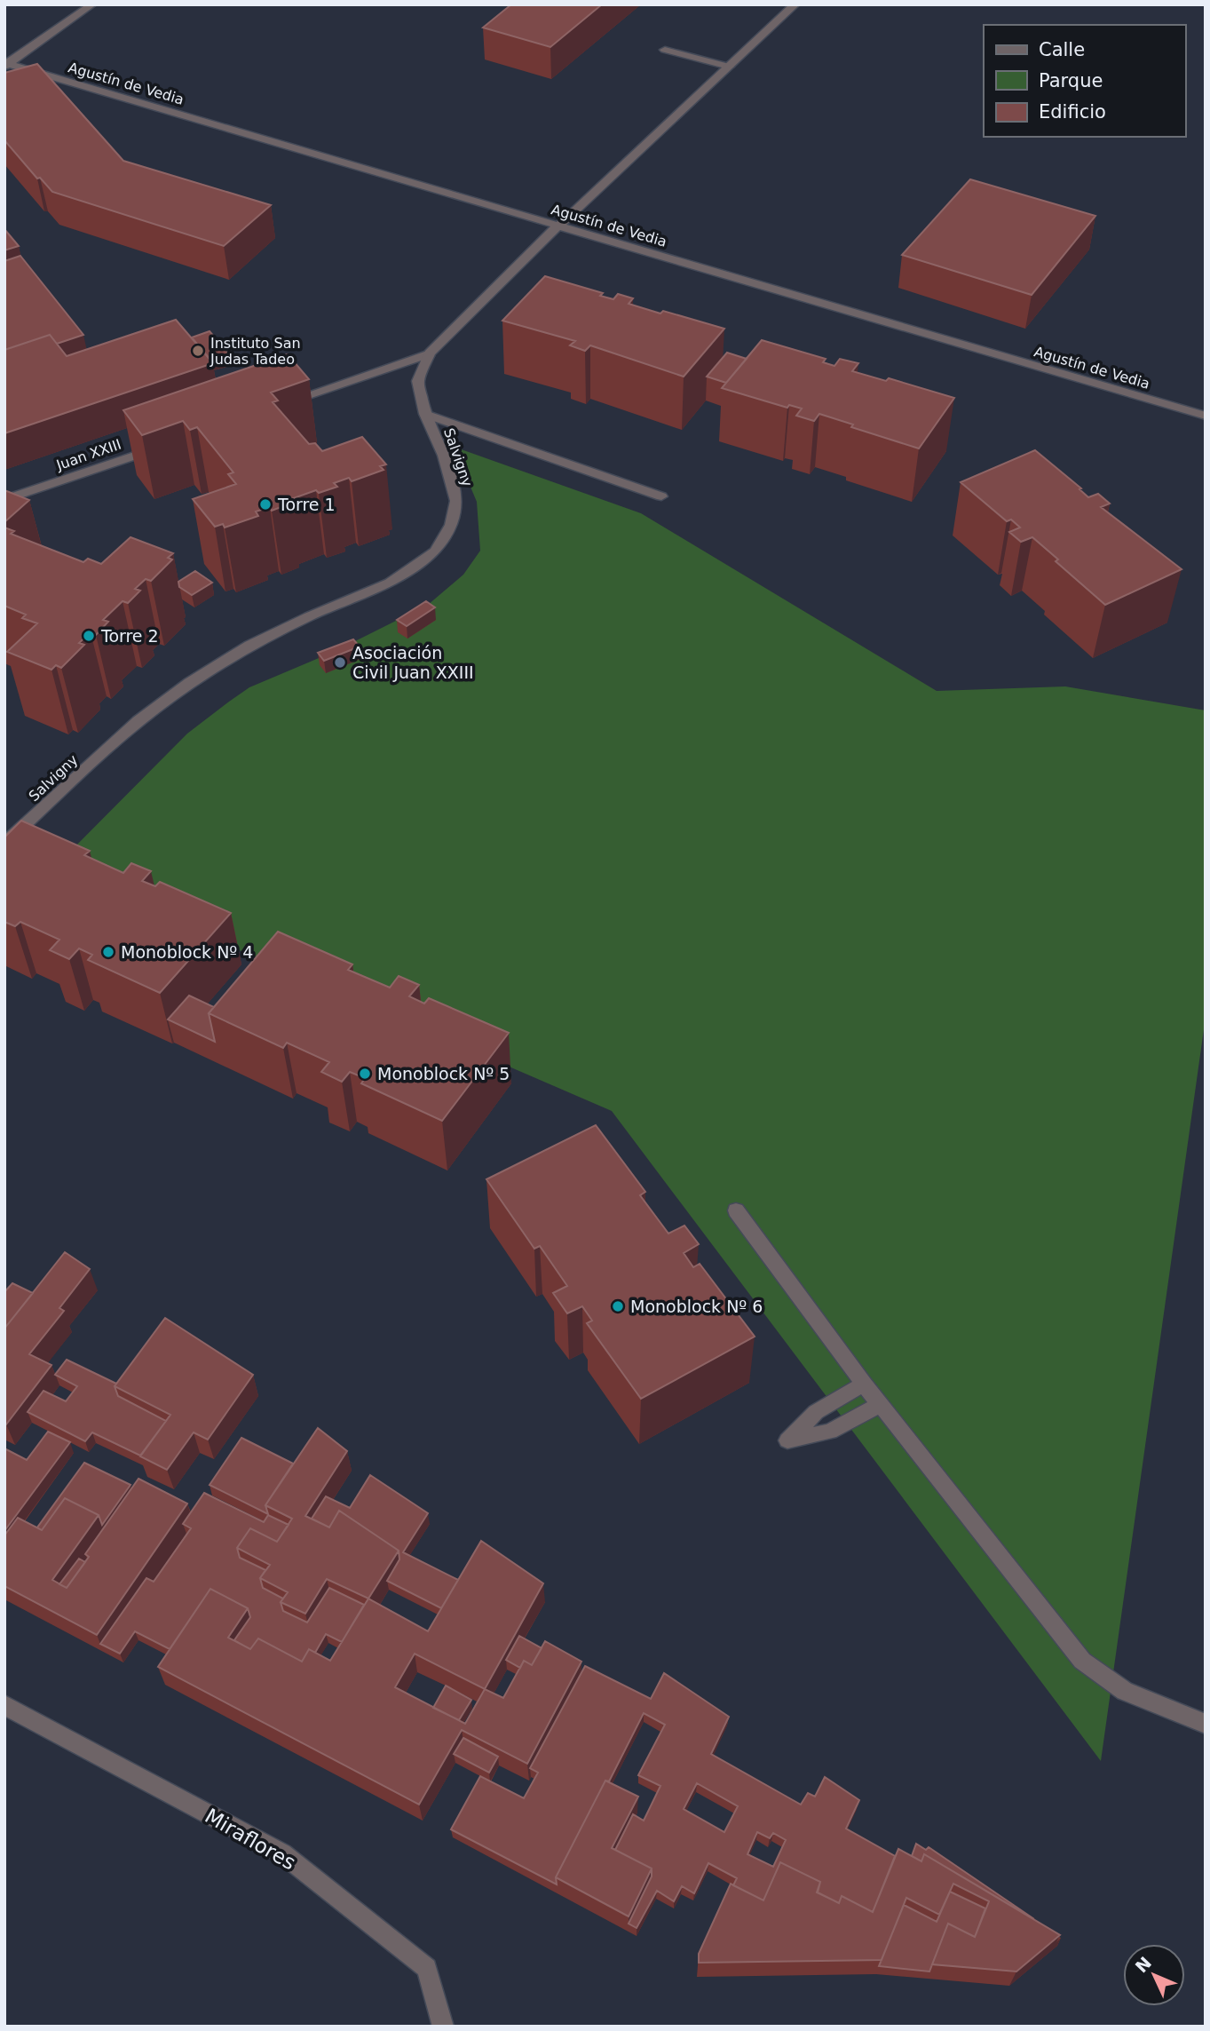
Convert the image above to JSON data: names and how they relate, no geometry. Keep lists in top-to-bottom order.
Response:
{
  "streets": {
    "street": [
      "Agustín de Vedia",
      "Juan XXIII",
      "Salvigny",
      "Miraflores"
    ]
  },
  "crossings": [
    ["Agustín de Vedia", "Salvigny"]
  ],
  "places": [
    "Instituto San Judas Tadeo",
    "Torre 1",
    "Torre 2",
    "Asociación Civil Juan XXIII",
    "Monoblock Nº 4",
    "Monoblock Nº 5",
    "Monoblock Nº 6"
  ],
  "legend": ["Calle", "Parque", "Edificio"],
  "north": "top left"
}
